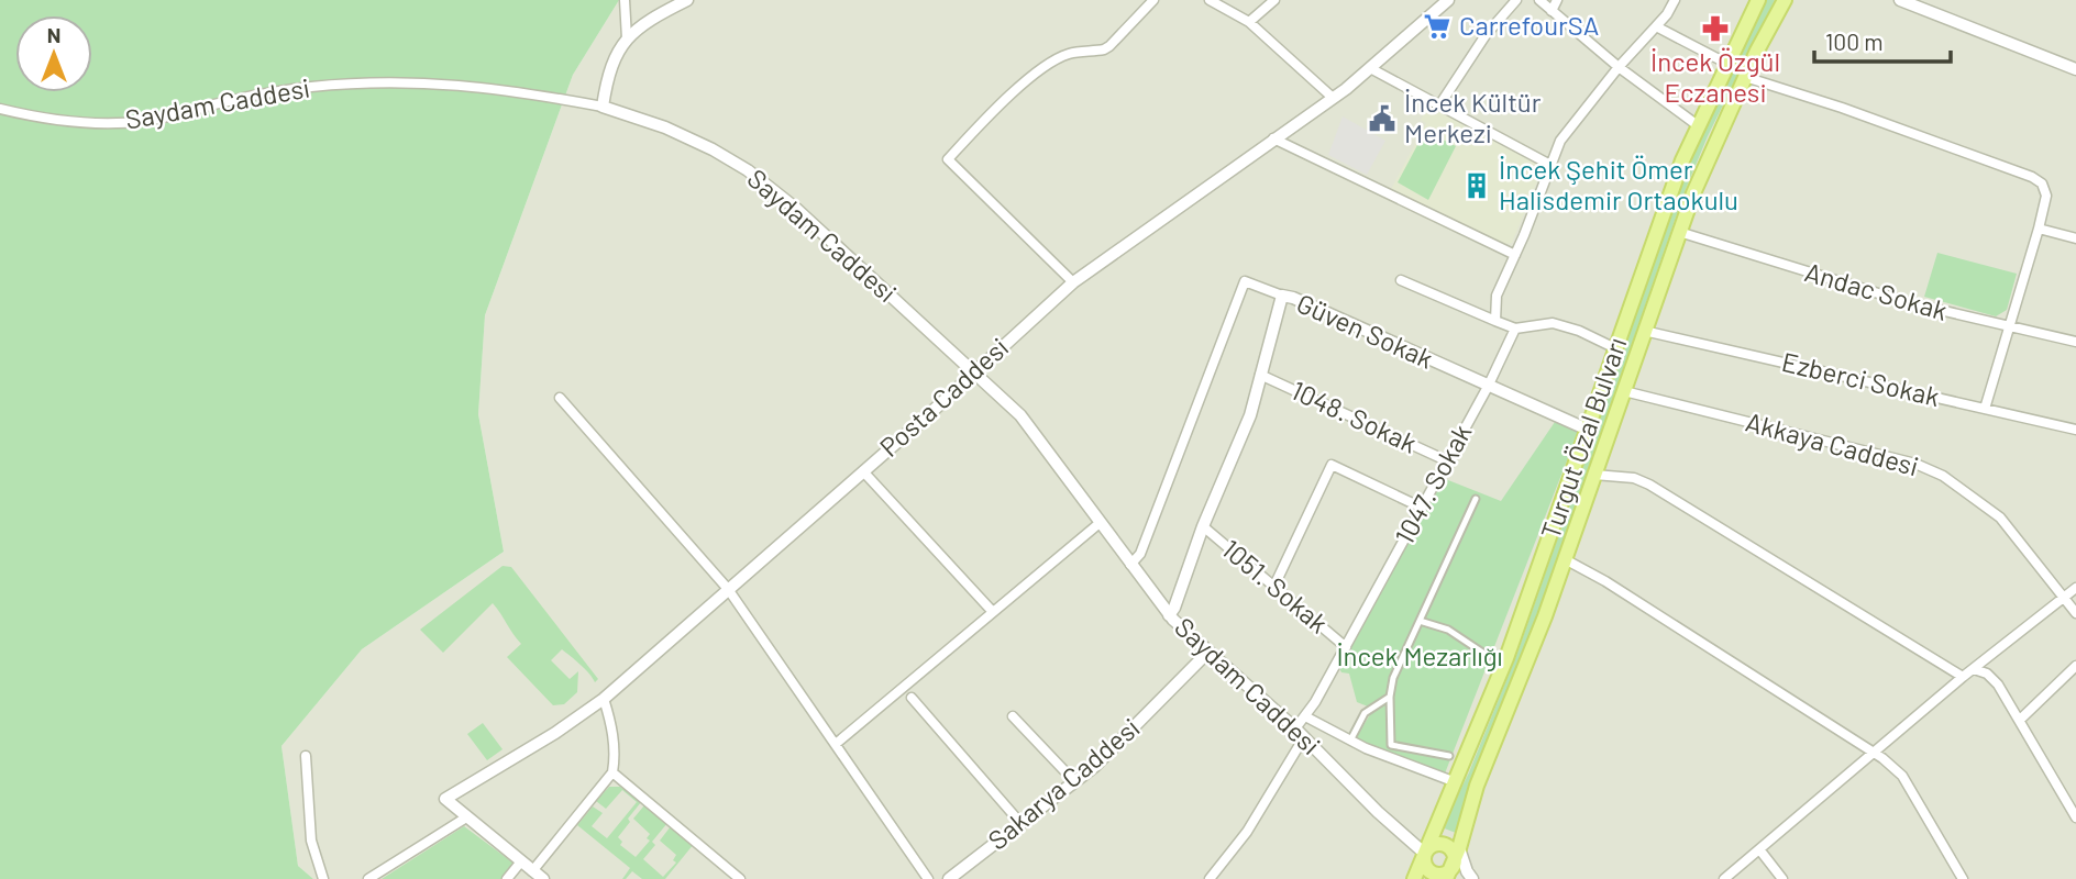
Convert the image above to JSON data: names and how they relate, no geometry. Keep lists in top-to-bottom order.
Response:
{
  "streets": {
    "main road": ["Turgut Özal Bulvarı"],
    "street": [
      "Saydam Caddesi",
      "Andac Sokak",
      "Güven Sokak",
      "Ezberci Sokak",
      "Posta Caddesi",
      "1048. Sokak",
      "Akkaya Caddesi",
      "1047. Sokak",
      "1051. Sokak",
      "Sakarya Caddesi"
    ]
  },
  "crossings": [
    ["Saydam Caddesi", "Güven Sokak"],
    ["Saydam Caddesi", "Posta Caddesi"],
    ["Saydam Caddesi", "Turgut Özal Bulvarı"],
    ["Saydam Caddesi", "1047. Sokak"],
    ["Saydam Caddesi", "Sakarya Caddesi"],
    ["Andac Sokak", "Turgut Özal Bulvarı"],
    ["Güven Sokak", "1048. Sokak"],
    ["Güven Sokak", "Turgut Özal Bulvarı"],
    ["Güven Sokak", "1047. Sokak"],
    ["Güven Sokak", "1051. Sokak"],
    ["Ezberci Sokak", "Turgut Özal Bulvarı"],
    ["1048. Sokak", "1047. Sokak"],
    ["Turgut Özal Bulvarı", "Akkaya Caddesi"],
    ["1047. Sokak", "1051. Sokak"]
  ],
  "parks": ["İncek Mezarlığı"],
  "places": {
    "supermarket": ["CarrefourSA"],
    "pharmacy": ["İncek Özgül Eczanesi"],
    "public building": ["İncek Kültür Merkezi"],
    "building": ["İncek Şehit Ömer Halisdemir Ortaokulu"]
  },
  "scale_bar": "100 m",
  "north": "top"
}
